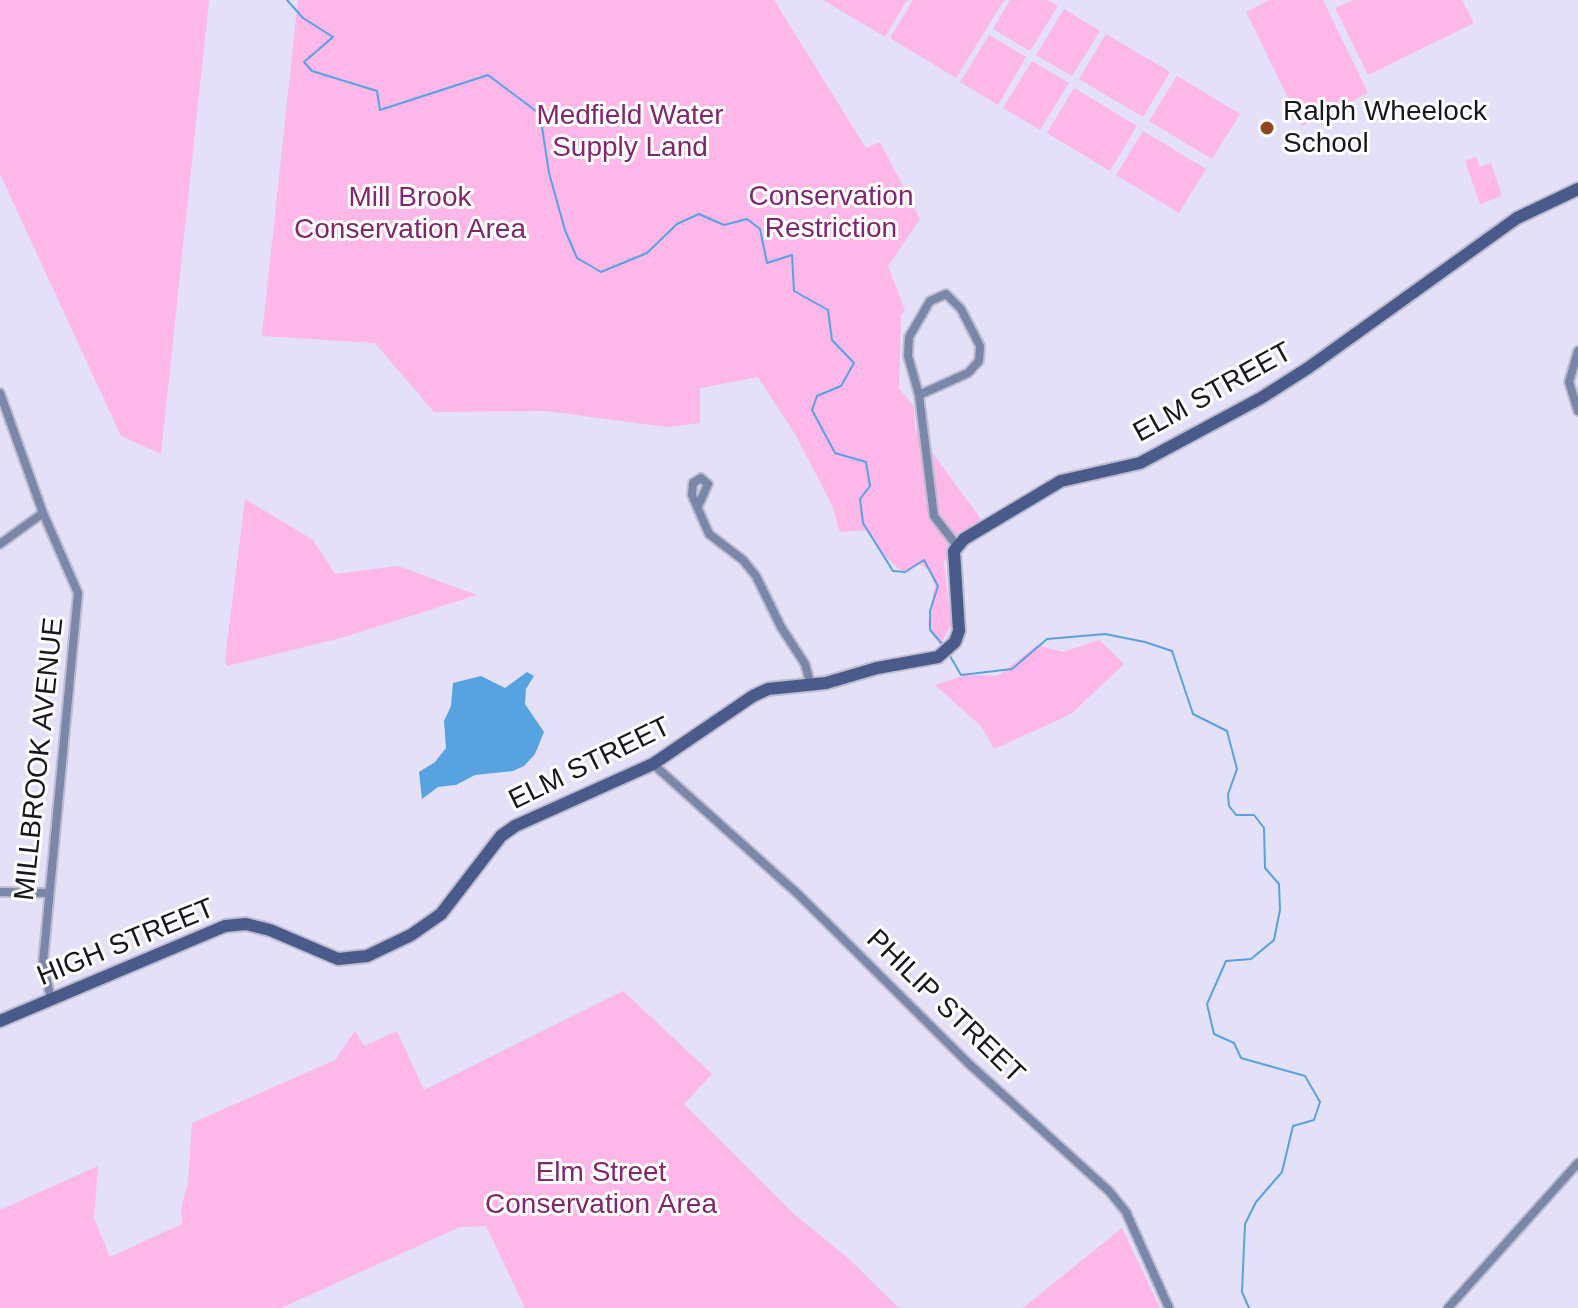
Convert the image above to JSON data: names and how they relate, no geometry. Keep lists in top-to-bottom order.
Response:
{
  "streets": {
    "street": [
      "ELM STREET",
      "MILLBROOK AVENUE",
      "HIGH STREET",
      "PHILIP STREET"
    ]
  },
  "crossings": [
    ["ELM STREET", "HIGH STREET"],
    ["ELM STREET", "PHILIP STREET"],
    ["MILLBROOK AVENUE", "HIGH STREET"]
  ],
  "parks": [
    "Medfield Water Supply Land",
    "Conservation Restriction",
    "Mill Brook Conservation Area",
    "Elm Street Conservation Area"
  ],
  "places": ["Ralph Wheelock School"]
}
